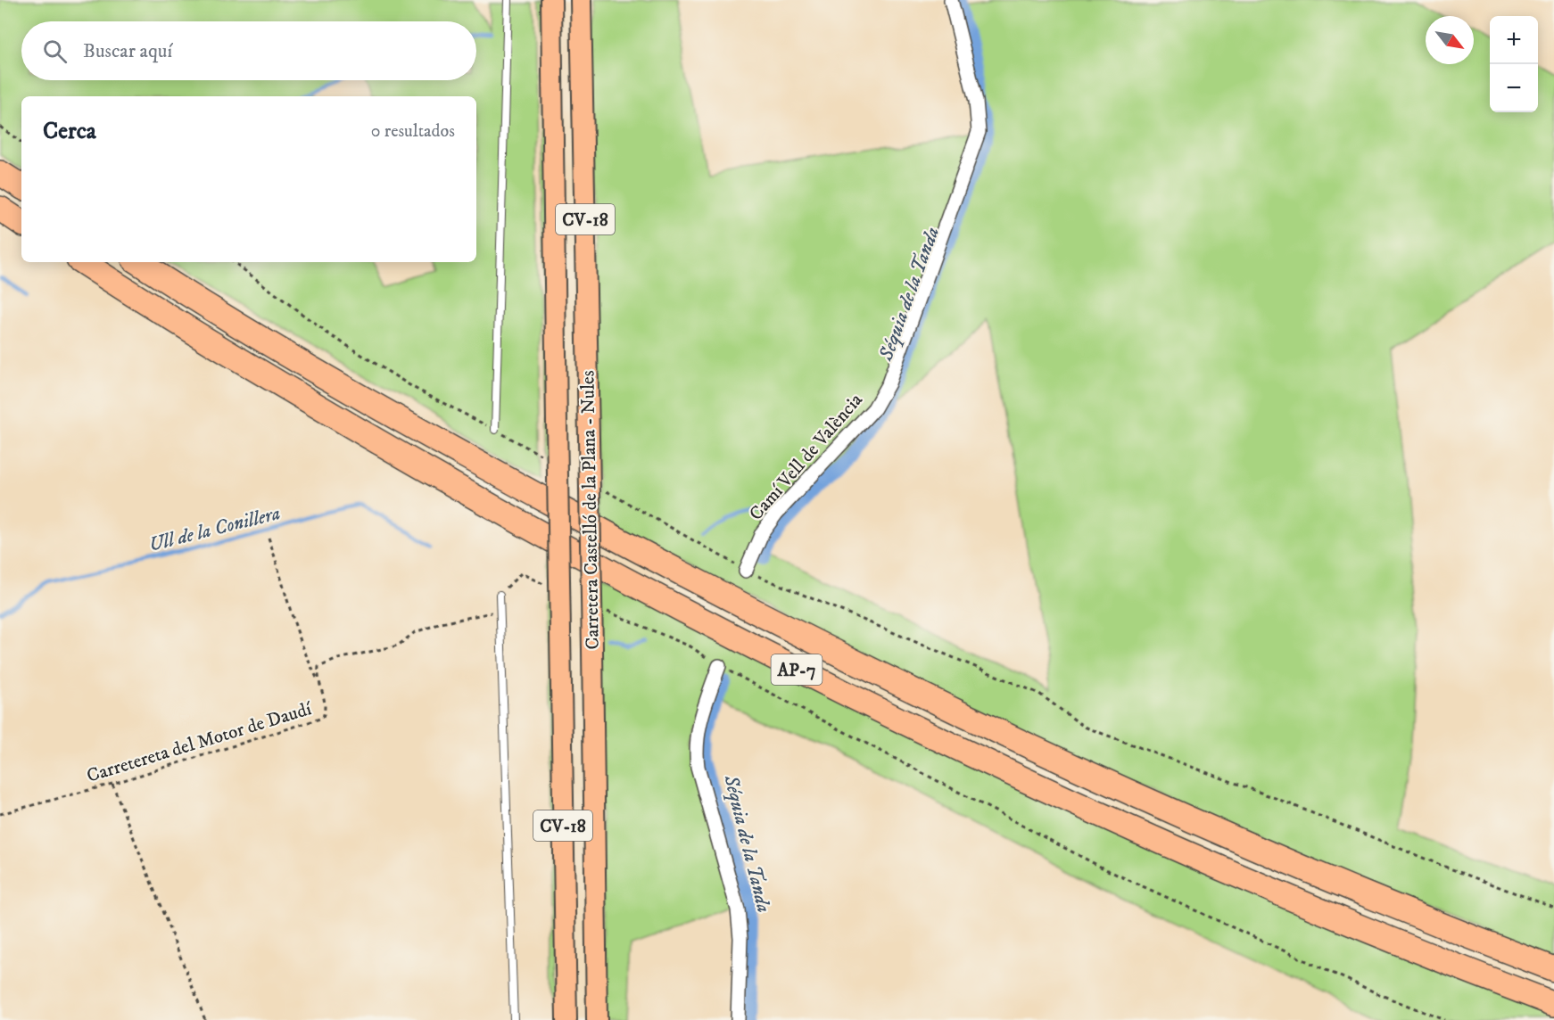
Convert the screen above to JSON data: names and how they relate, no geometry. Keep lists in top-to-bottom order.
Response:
{
  "streets": {
    "highway": ["AP-7"],
    "main road": ["CV-18", "Carretera Castelló de la Plana - Nules"],
    "street": ["Camí Vell de València"],
    "path": ["Carretereta del Motor de Daudí"]
  },
  "water": ["Séquia de la Tanda", "Ull de la Conillera"],
  "north": "bottom right",
  "page": {
    "map_buttons": ["+", "−"],
    "search": "Buscar aquí",
    "heading": ["Cerca", "0 resultados"]
  }
}
